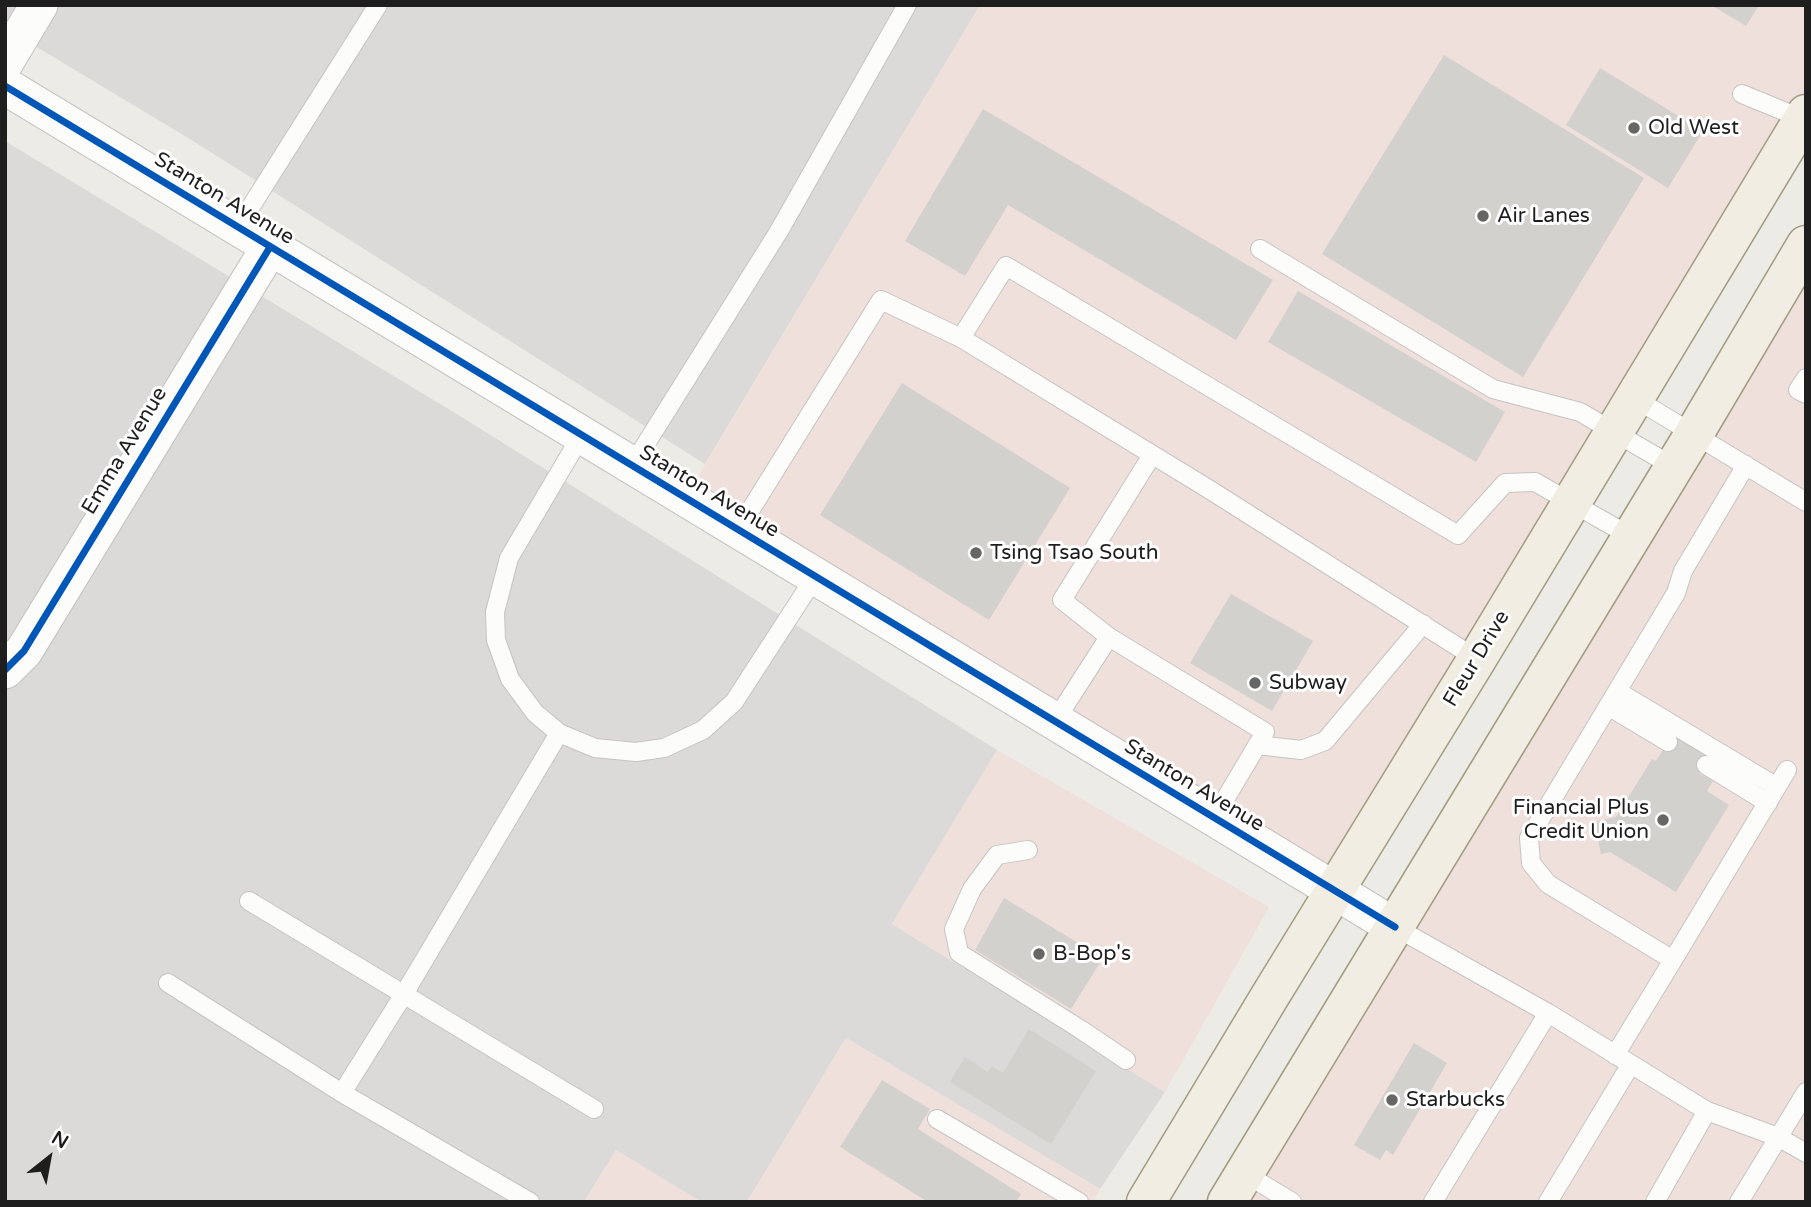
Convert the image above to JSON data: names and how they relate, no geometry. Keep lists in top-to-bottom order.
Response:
{
  "streets": {
    "main road": ["Fleur Drive"],
    "street": ["Stanton Avenue", "Emma Avenue"]
  },
  "crossings": [
    ["Stanton Avenue", "Emma Avenue"],
    ["Stanton Avenue", "Fleur Drive"]
  ],
  "places": [
    "Old West",
    "Air Lanes",
    "Tsing Tsao South",
    "Subway",
    "Financial Plus Credit Union",
    "B-Bop's",
    "Starbucks"
  ],
  "north": "top right"
}
